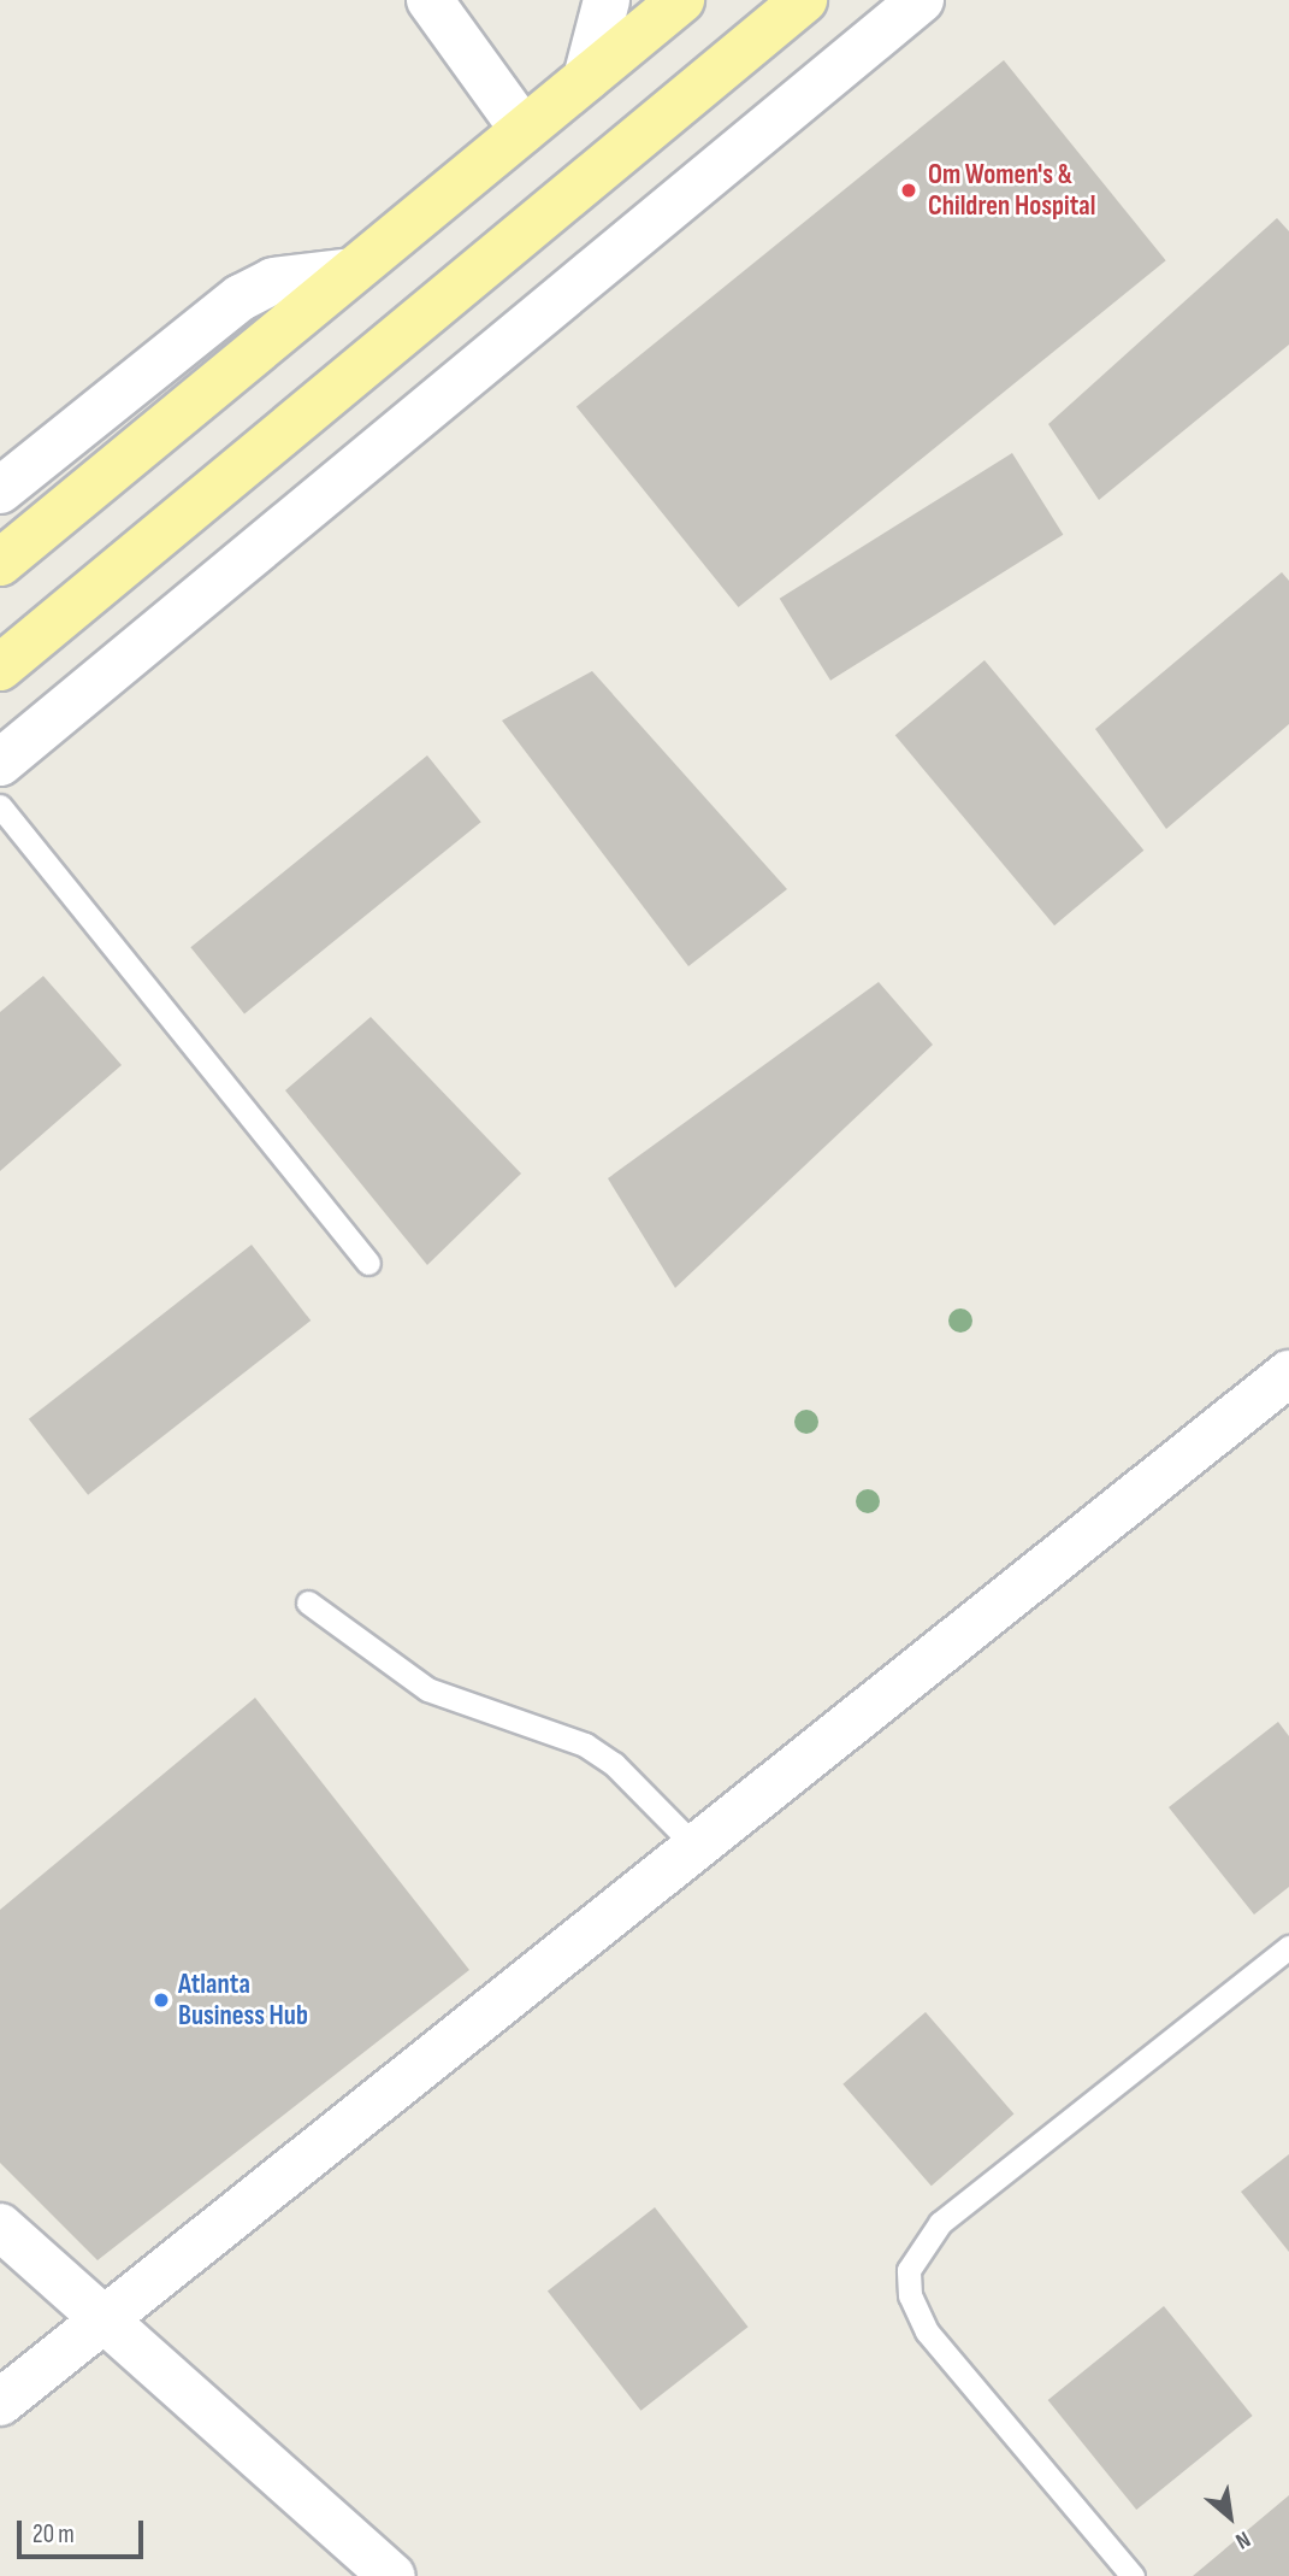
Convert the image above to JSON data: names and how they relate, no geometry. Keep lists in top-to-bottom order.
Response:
{
  "places": ["Om Women's & Children Hospital", "Atlanta Business Hub"],
  "scale_bar": "20 m",
  "north": "bottom right"
}
